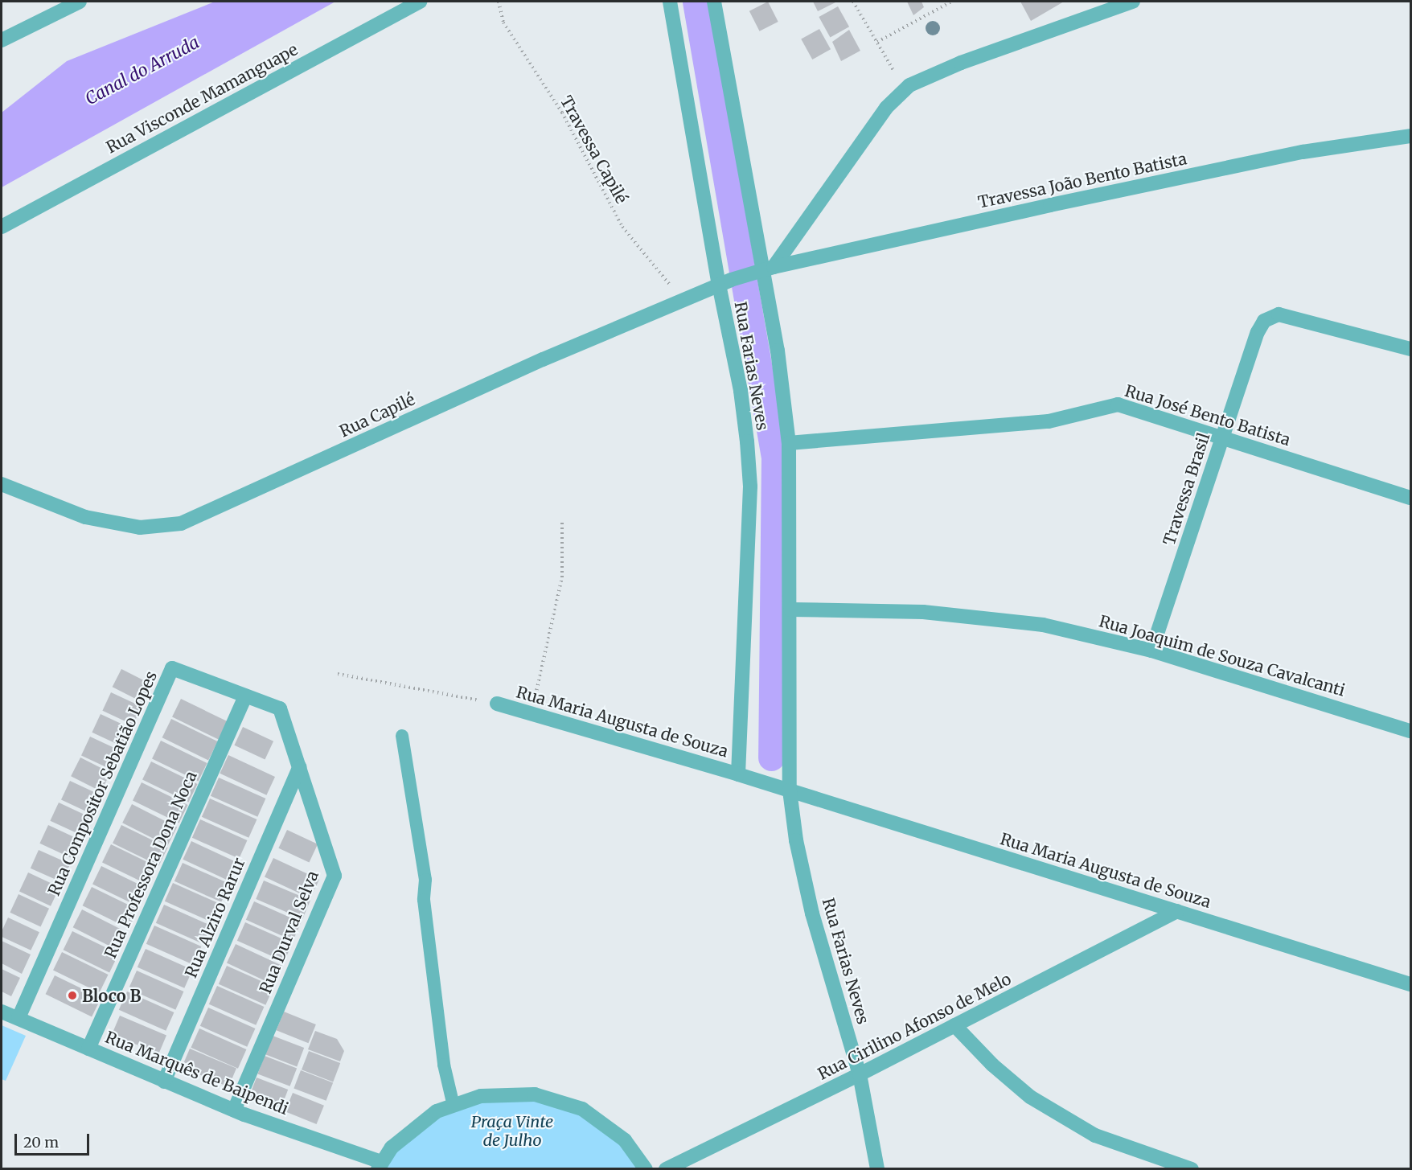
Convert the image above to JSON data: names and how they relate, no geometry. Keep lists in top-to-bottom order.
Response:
{
  "streets": {
    "street": [
      "Rua Visconde Mamanguape",
      "Travessa João Bento Batista",
      "Rua Farias Neves",
      "Rua Capilé",
      "Rua José Bento Batista",
      "Travessa Brasil",
      "Rua Joaquim de Souza Cavalcanti",
      "Rua Maria Augusta de Souza",
      "Rua Compositor Sebatião Lopes",
      "Rua Professora Dona Noca",
      "Rua Alziro Rarur",
      "Rua Durval Selva",
      "Rua Cirilino Afonso de Melo",
      "Rua Marquês de Baipendi"
    ],
    "path": ["Travessa Capilé"]
  },
  "crossings": [
    ["Travessa Capilé", "Rua Capilé"],
    ["Travessa João Bento Batista", "Rua Farias Neves"],
    ["Travessa João Bento Batista", "Rua Capilé"],
    ["Rua Farias Neves", "Rua Capilé"],
    ["Rua Farias Neves", "Rua José Bento Batista"],
    ["Rua Farias Neves", "Rua Joaquim de Souza Cavalcanti"],
    ["Rua Farias Neves", "Rua Maria Augusta de Souza"],
    ["Rua Farias Neves", "Rua Cirilino Afonso de Melo"],
    ["Rua José Bento Batista", "Travessa Brasil"],
    ["Travessa Brasil", "Rua Joaquim de Souza Cavalcanti"],
    ["Rua Maria Augusta de Souza", "Rua Cirilino Afonso de Melo"],
    ["Rua Compositor Sebatião Lopes", "Rua Professora Dona Noca"],
    ["Rua Compositor Sebatião Lopes", "Rua Durval Selva"],
    ["Rua Compositor Sebatião Lopes", "Rua Marquês de Baipendi"],
    ["Rua Professora Dona Noca", "Rua Marquês de Baipendi"],
    ["Rua Alziro Rarur", "Rua Durval Selva"],
    ["Rua Alziro Rarur", "Rua Marquês de Baipendi"],
    ["Rua Durval Selva", "Rua Marquês de Baipendi"]
  ],
  "water": ["Canal do Arruda"],
  "parks": ["Praça Vinte de Julho"],
  "places": ["Bloco B"],
  "scale_bar": "20 m"
}
